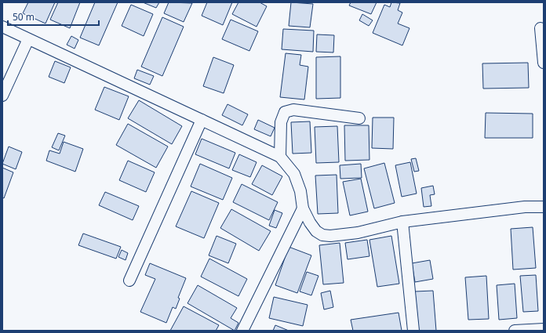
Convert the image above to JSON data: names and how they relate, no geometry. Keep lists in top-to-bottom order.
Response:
{
  "scale_bar": "50 m"
}
